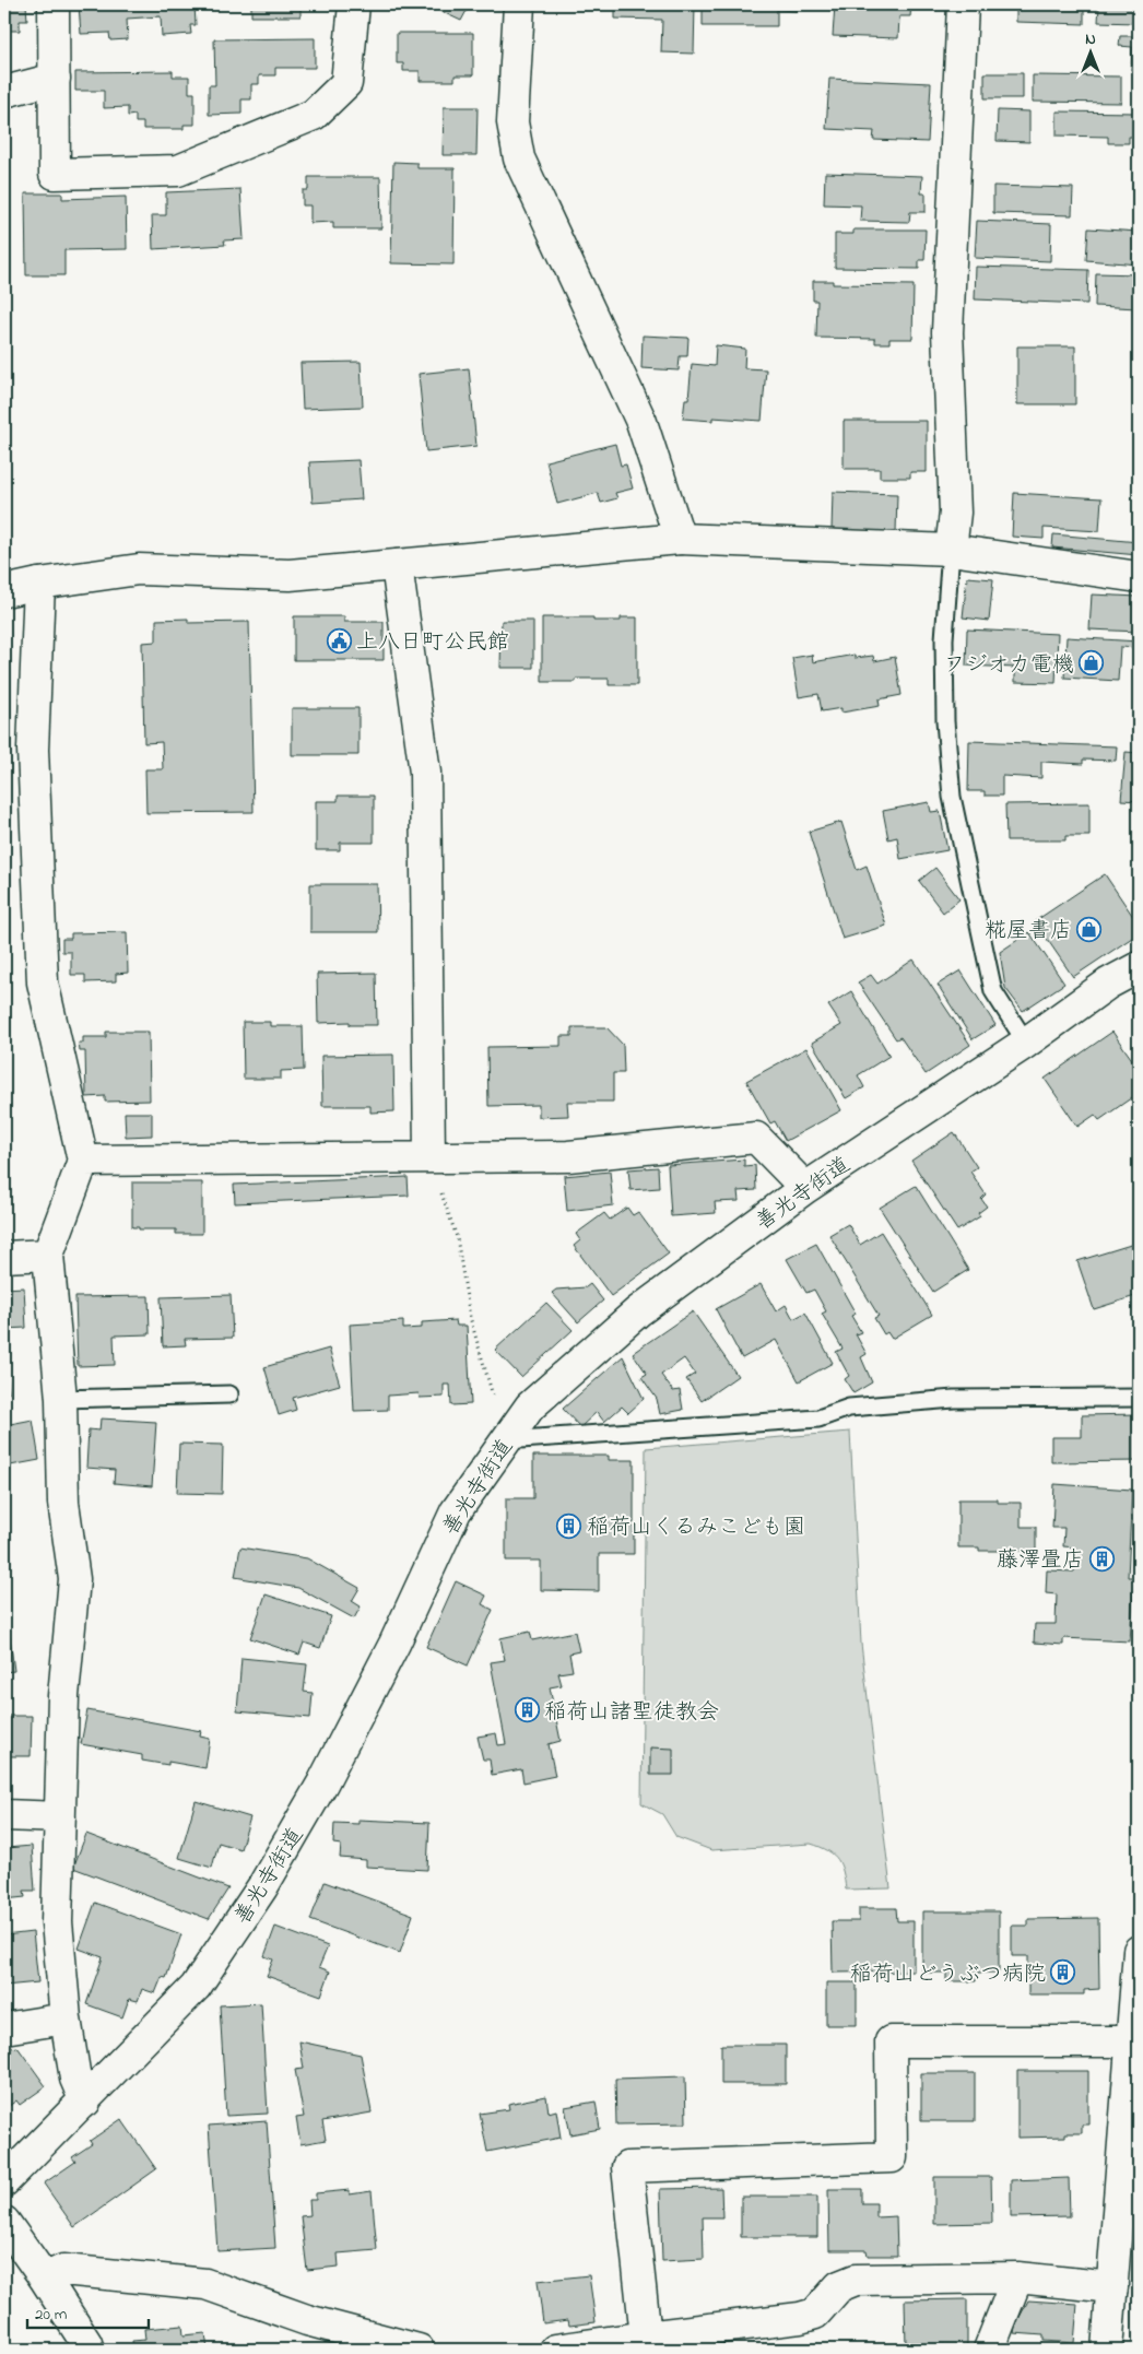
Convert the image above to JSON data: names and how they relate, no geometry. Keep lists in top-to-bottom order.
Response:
{
  "streets": {
    "street": ["善光寺街道"]
  },
  "places": {
    "public building": ["上八日町公民館"],
    "shop": ["フジオカ電機", "糀屋書店"],
    "building": [
      "稲荷山くるみこども園",
      "藤澤畳店",
      "稲荷山諸聖徒教会",
      "稲荷山どうぶつ病院"
    ]
  },
  "scale_bar": "20 m",
  "north": "top"
}
